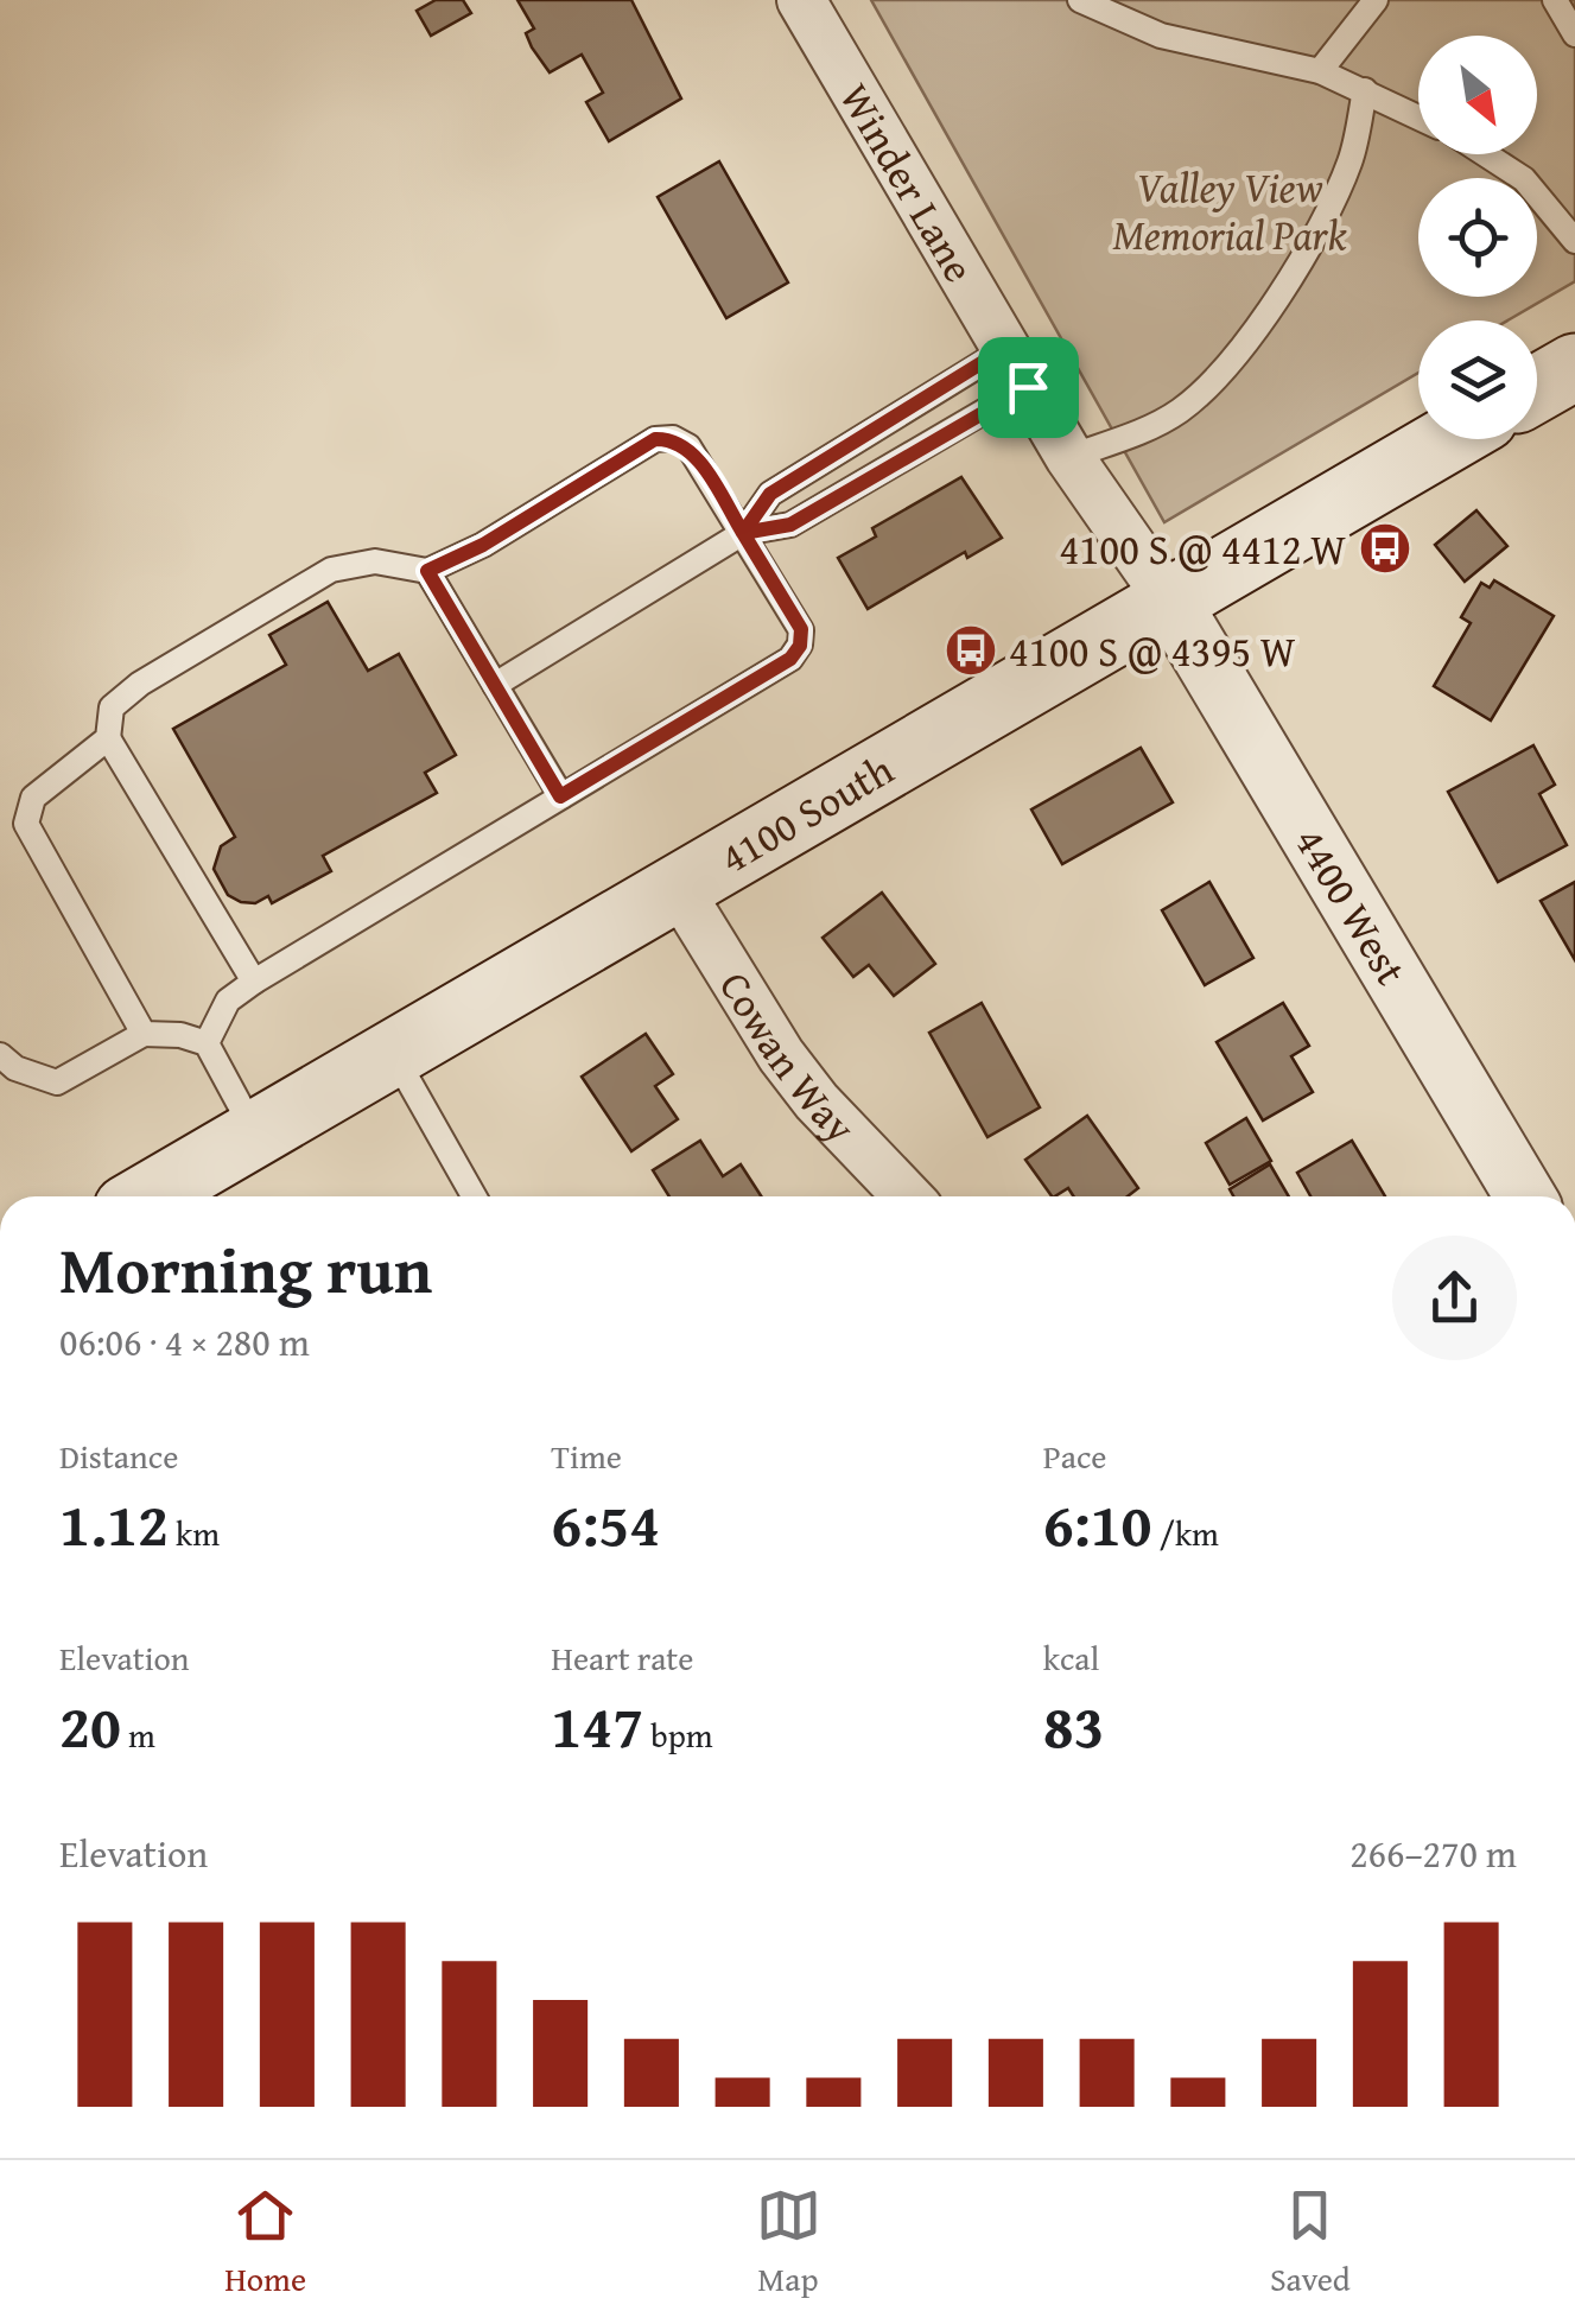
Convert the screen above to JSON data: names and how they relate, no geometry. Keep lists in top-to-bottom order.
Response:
{
  "streets": {
    "main road": ["4100 South"],
    "street": ["Winder Lane", "4400 West", "Cowan Way"]
  },
  "crossings": [
    ["Winder Lane", "4100 South"],
    ["Winder Lane", "4400 West"],
    ["4100 South", "4400 West"],
    ["4100 South", "Cowan Way"]
  ],
  "parks": ["Valley View Memorial Park"],
  "places": {
    "bus stop": ["4100 S @ 4412 W", "4100 S @ 4395 W"]
  },
  "north": "bottom right",
  "page": {
    "heading": ["Morning run", "06:06 · 4 × 280 m"],
    "stats": [
      ["Distance", "1.12 km"],
      ["Time", "6:54"],
      ["Pace", "6:10 /km"],
      ["Elevation", "20 m"],
      ["Heart rate", "147 bpm"],
      ["kcal", "83"]
    ],
    "chart": ["Elevation", "266–270 m"],
    "tabs": ["Home", "Map", "Saved"]
  }
}
